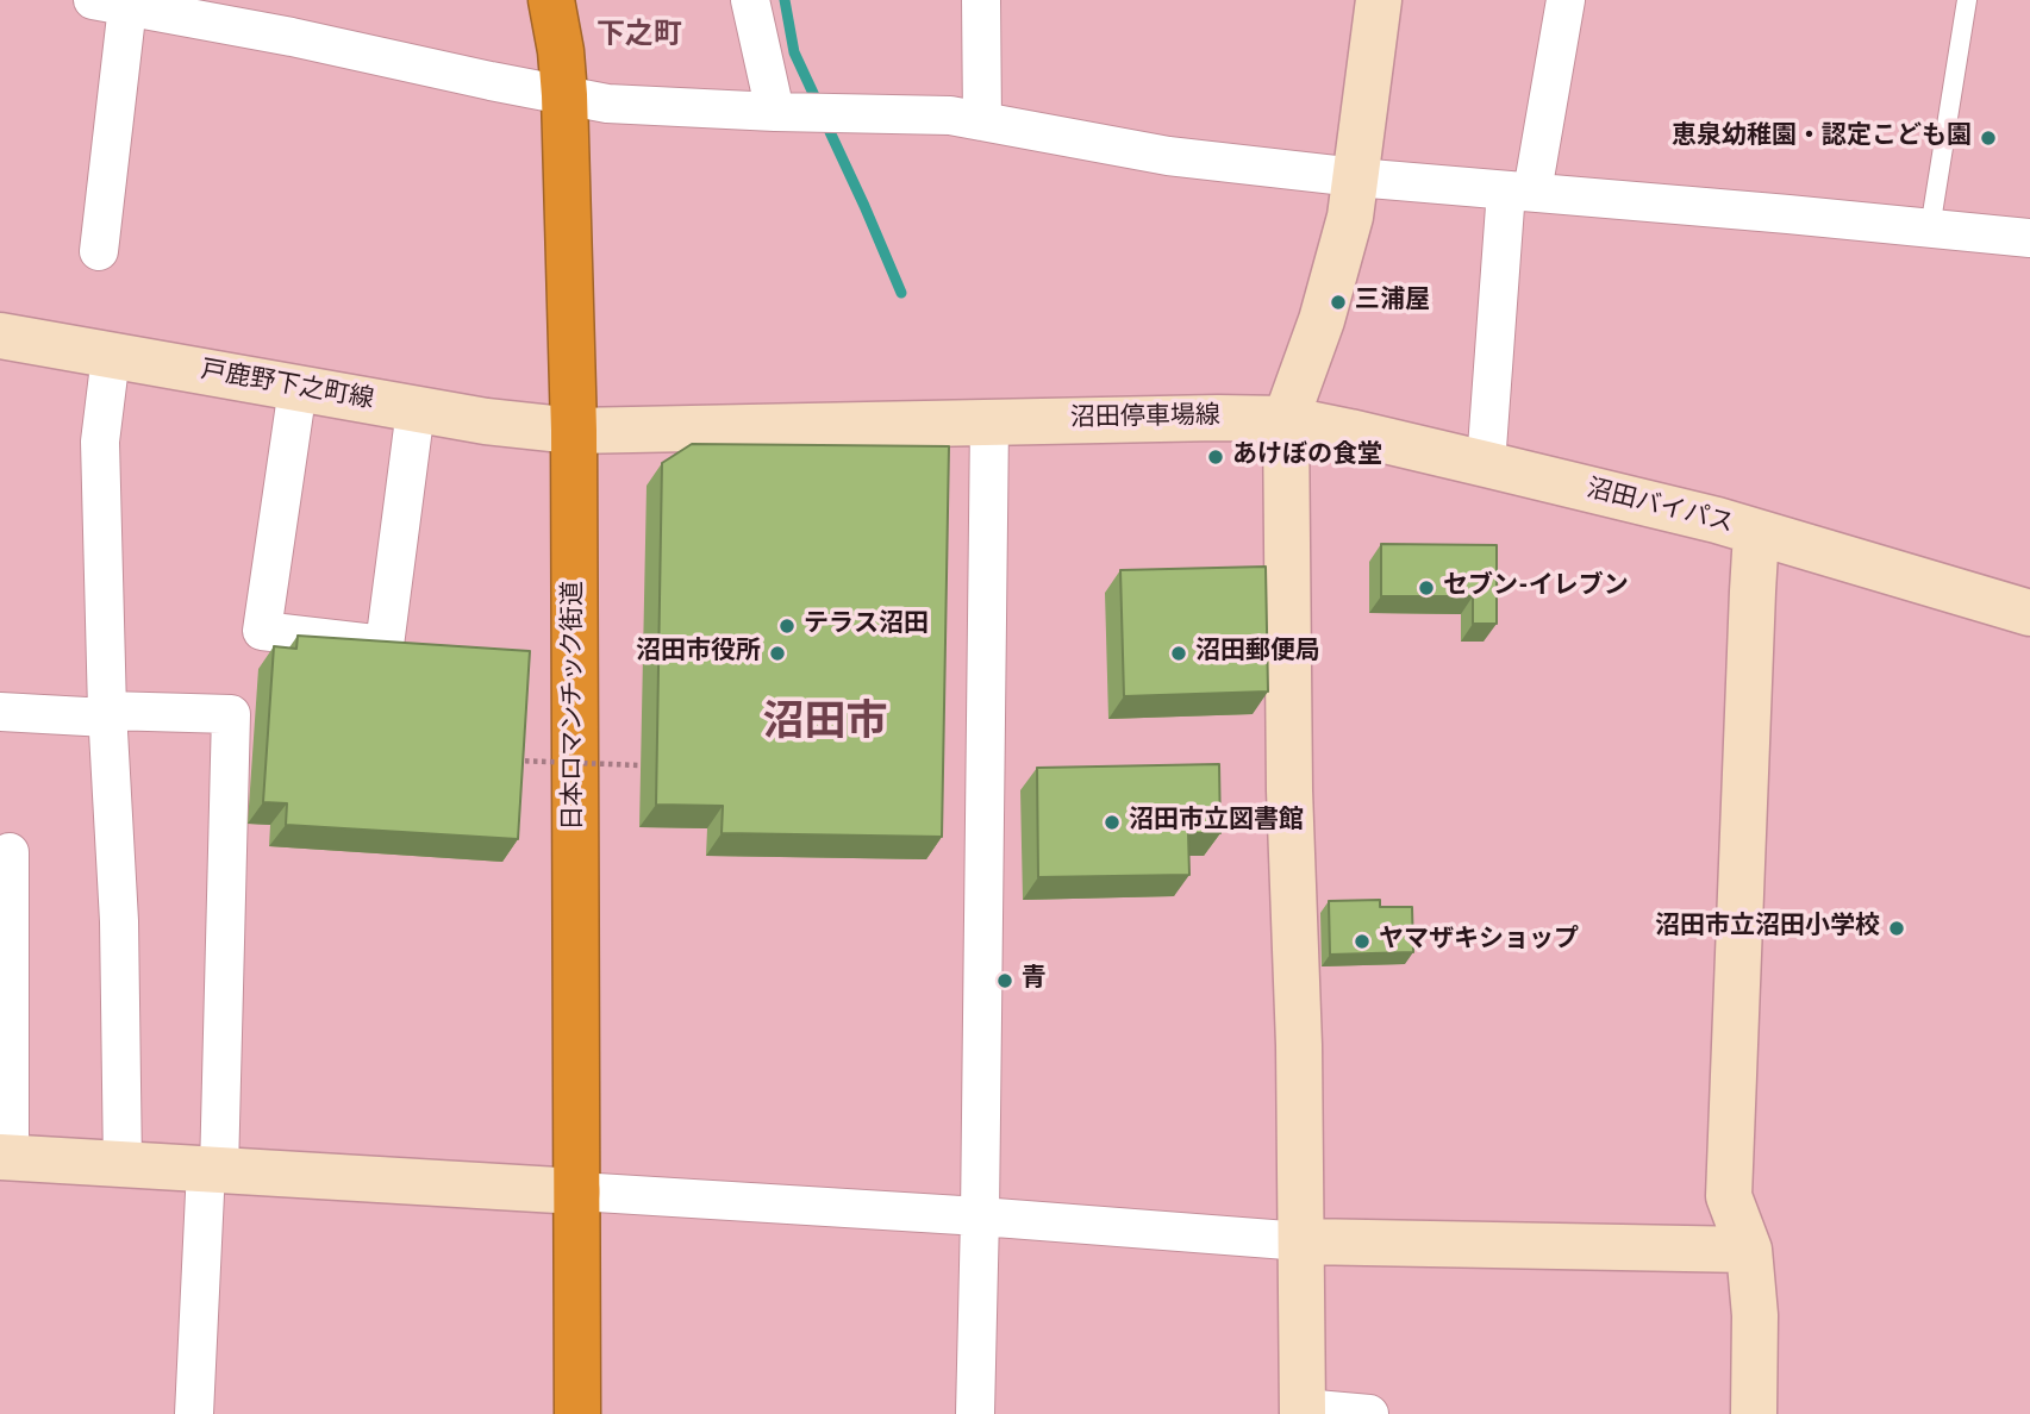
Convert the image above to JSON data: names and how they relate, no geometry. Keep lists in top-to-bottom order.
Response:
{
  "streets": {
    "highway": ["日本ロマンチック街道"],
    "street": ["戸鹿野下之町線", "沼田停車場線", "沼田バイパス"]
  },
  "crossings": [
    ["戸鹿野下之町線", "沼田停車場線"],
    ["戸鹿野下之町線", "日本ロマンチック街道"],
    ["沼田停車場線", "沼田バイパス"],
    ["沼田停車場線", "日本ロマンチック街道"]
  ],
  "districts": ["下之町", "沼田市"],
  "places": [
    "恵泉幼稚園・認定こども園",
    "三浦屋",
    "あけぼの食堂",
    "セブン-イレブン",
    "テラス沼田",
    "沼田市役所",
    "沼田郵便局",
    "沼田市立図書館",
    "沼田市立沼田小学校",
    "ヤマザキショップ",
    "青"
  ]
}
